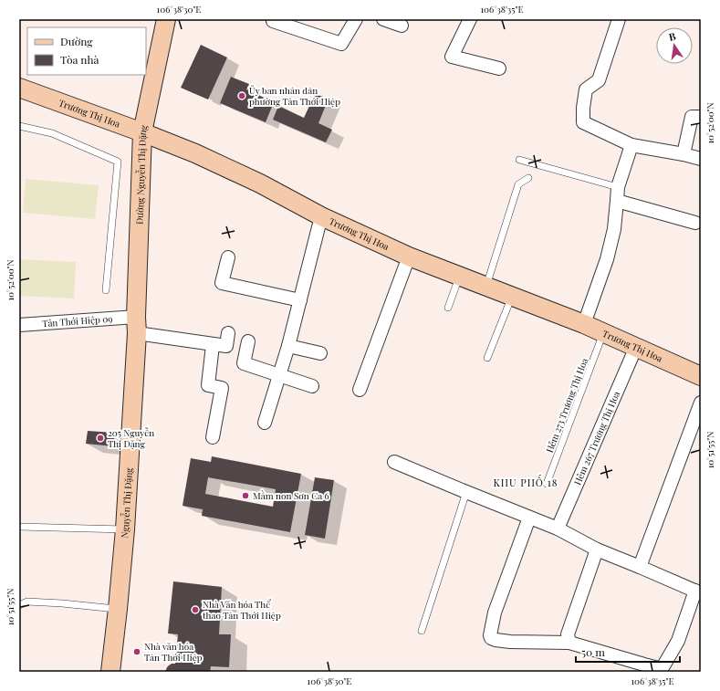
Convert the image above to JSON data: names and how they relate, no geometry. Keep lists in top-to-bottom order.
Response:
{
  "streets": {
    "street": [
      "Trương Thị Hoa",
      "Đường Nguyễn Thị Đặng",
      "Tân Thới Hiệp 09",
      "Hẻm 267 Trương Thị Hoa",
      "Nguyễn Thị Đặng"
    ],
    "lane": ["Hẻm 273 Trương Thị Hoa"]
  },
  "crossings": [
    ["Trương Thị Hoa", "Đường Nguyễn Thị Đặng"],
    ["Trương Thị Hoa", "Hẻm 273 Trương Thị Hoa"],
    ["Trương Thị Hoa", "Hẻm 267 Trương Thị Hoa"],
    ["Đường Nguyễn Thị Đặng", "Tân Thới Hiệp 09"],
    ["Đường Nguyễn Thị Đặng", "Nguyễn Thị Đặng"],
    ["Tân Thới Hiệp 09", "Nguyễn Thị Đặng"]
  ],
  "districts": ["KHU PHỐ 18"],
  "places": [
    "Ủy ban nhân dân phường Tân Thới Hiệp",
    "205 Nguyễn Thị Đặng",
    "Mầm non Sơn Ca 6",
    "Nhà Văn hóa Thể thao Tân Thới Hiệp",
    "Nhà văn hóa Tân Thới Hiệp"
  ],
  "legend": ["Đường", "Tòa nhà"],
  "scale_bar": "50 m",
  "north": "top",
  "coordinates": [
    "106°38'30\"E",
    "106°38'35\"E",
    "10°52'00\"N",
    "10°51'55\"N"
  ]
}
